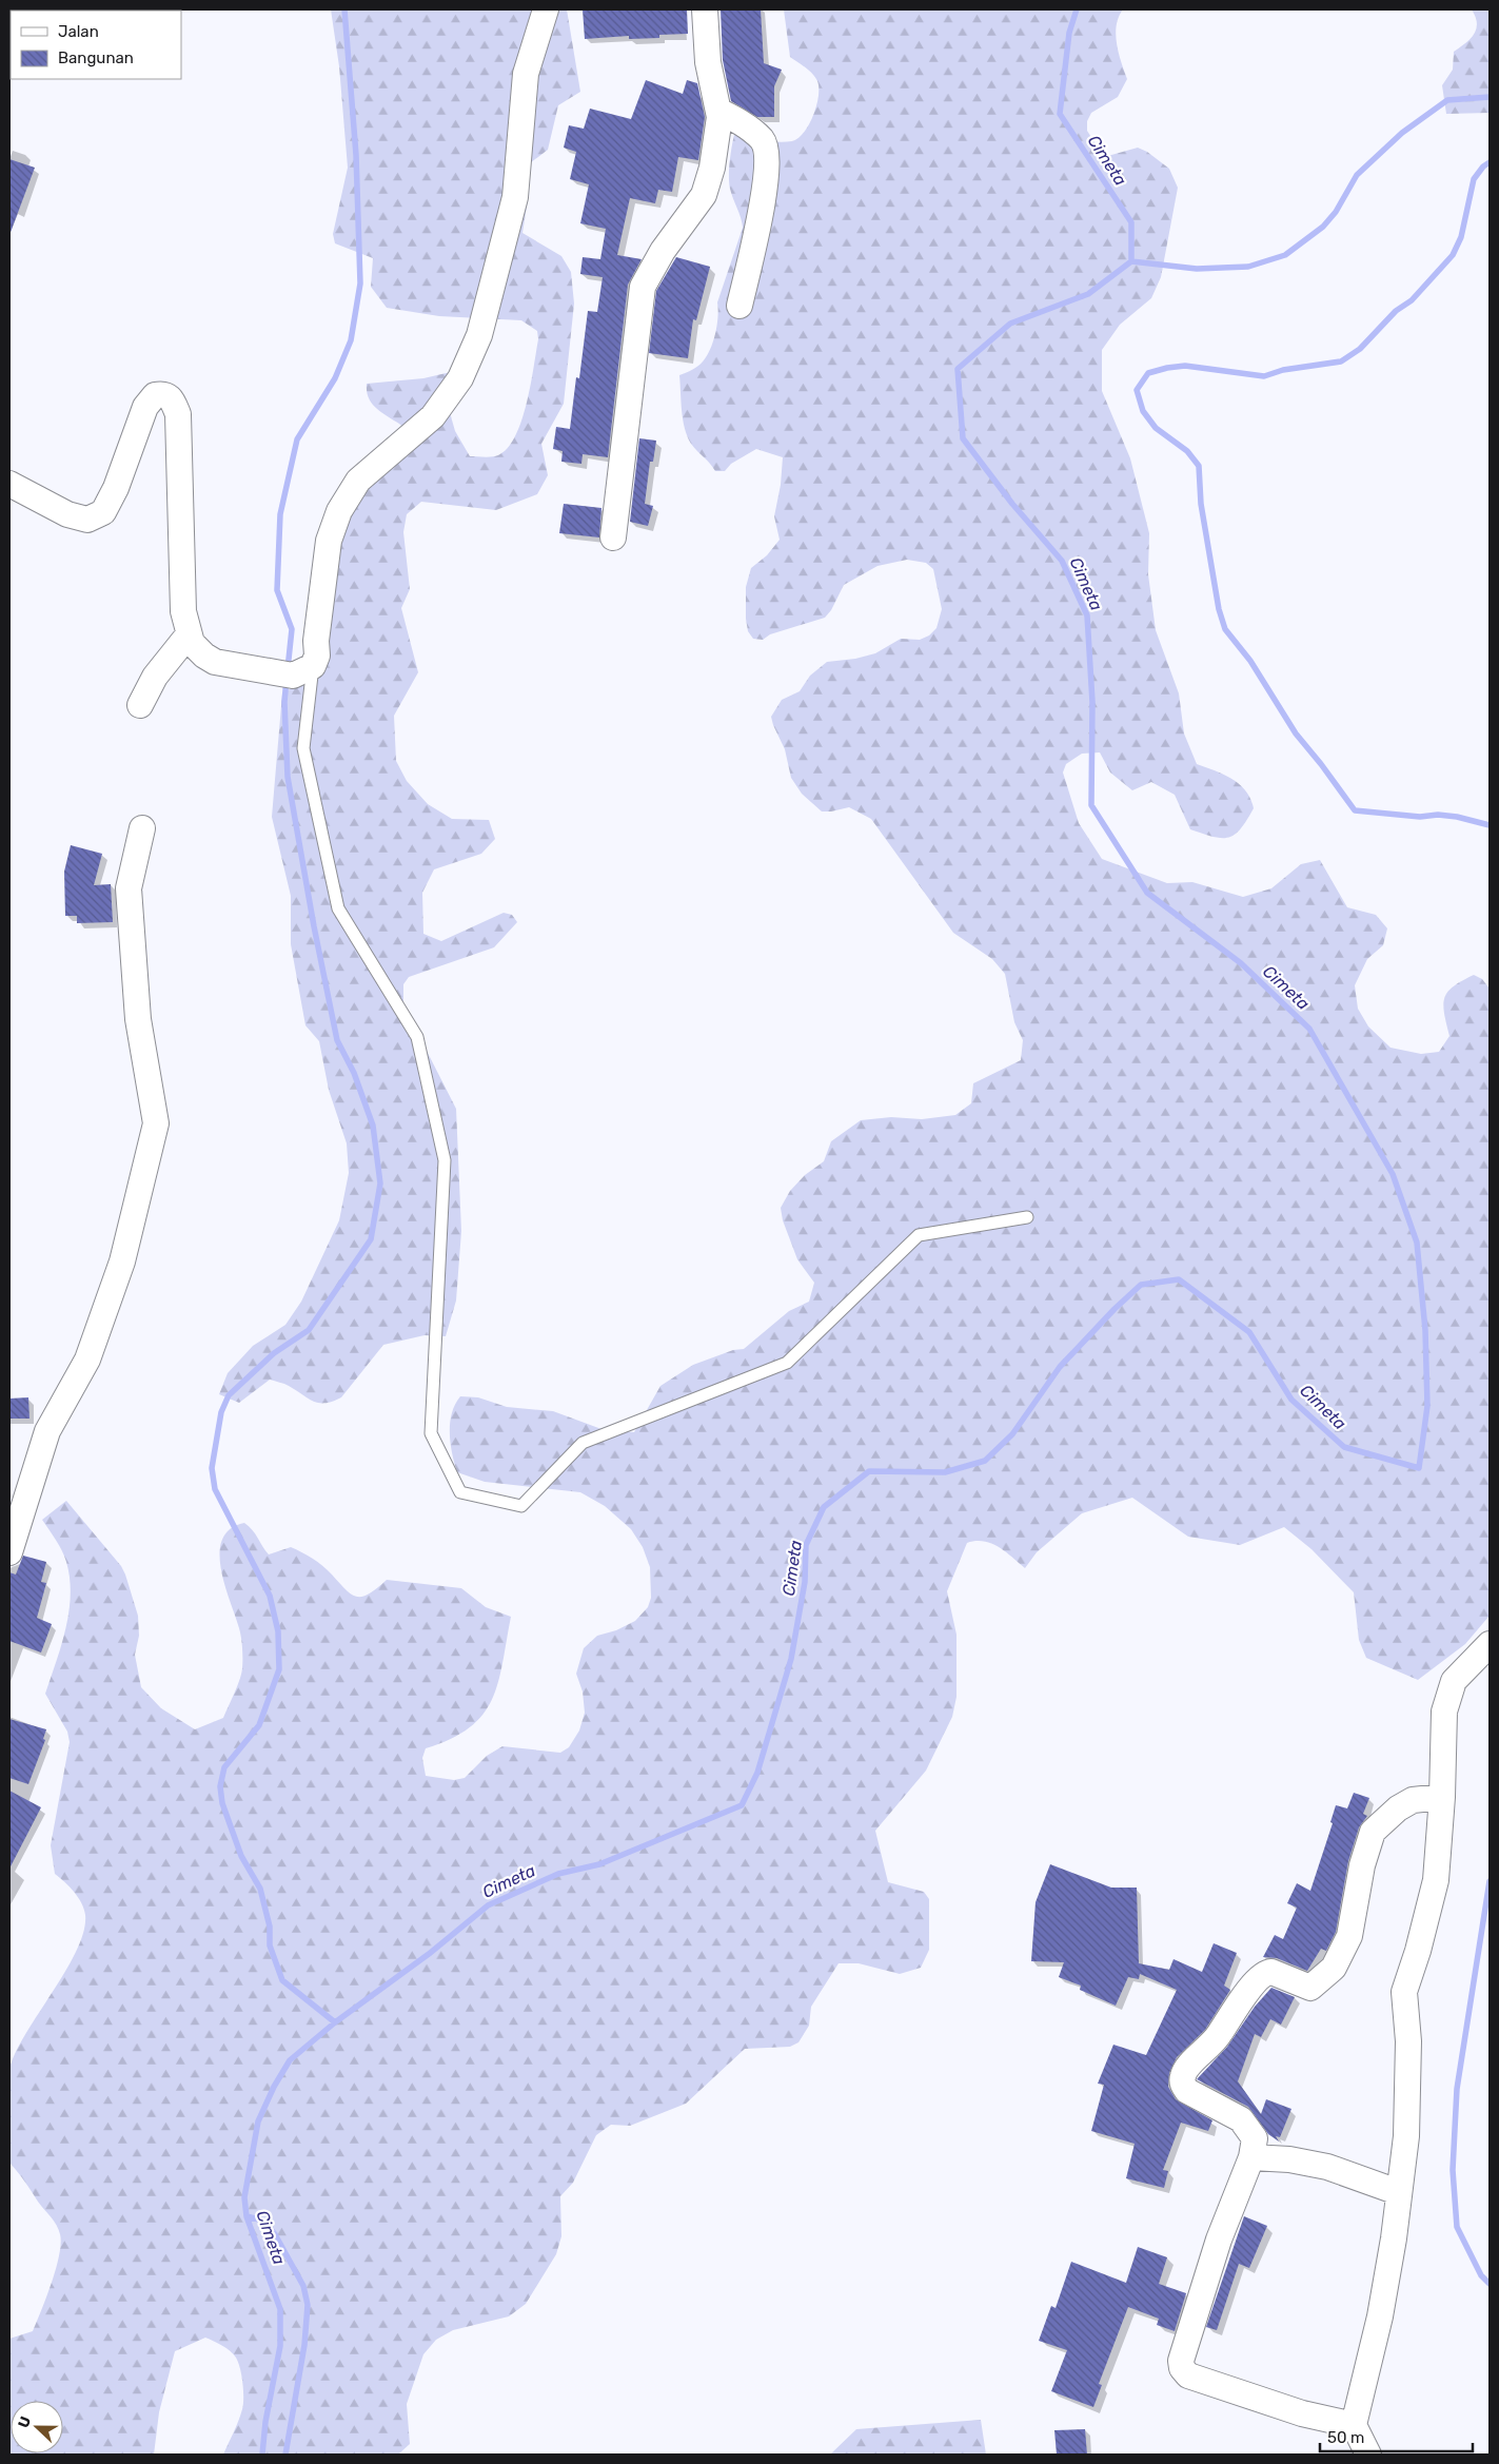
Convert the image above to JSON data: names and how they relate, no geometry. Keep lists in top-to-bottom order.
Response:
{
  "water": ["Cimeta"],
  "legend": ["Jalan", "Bangunan"],
  "scale_bar": "50 m",
  "north": "left"
}
